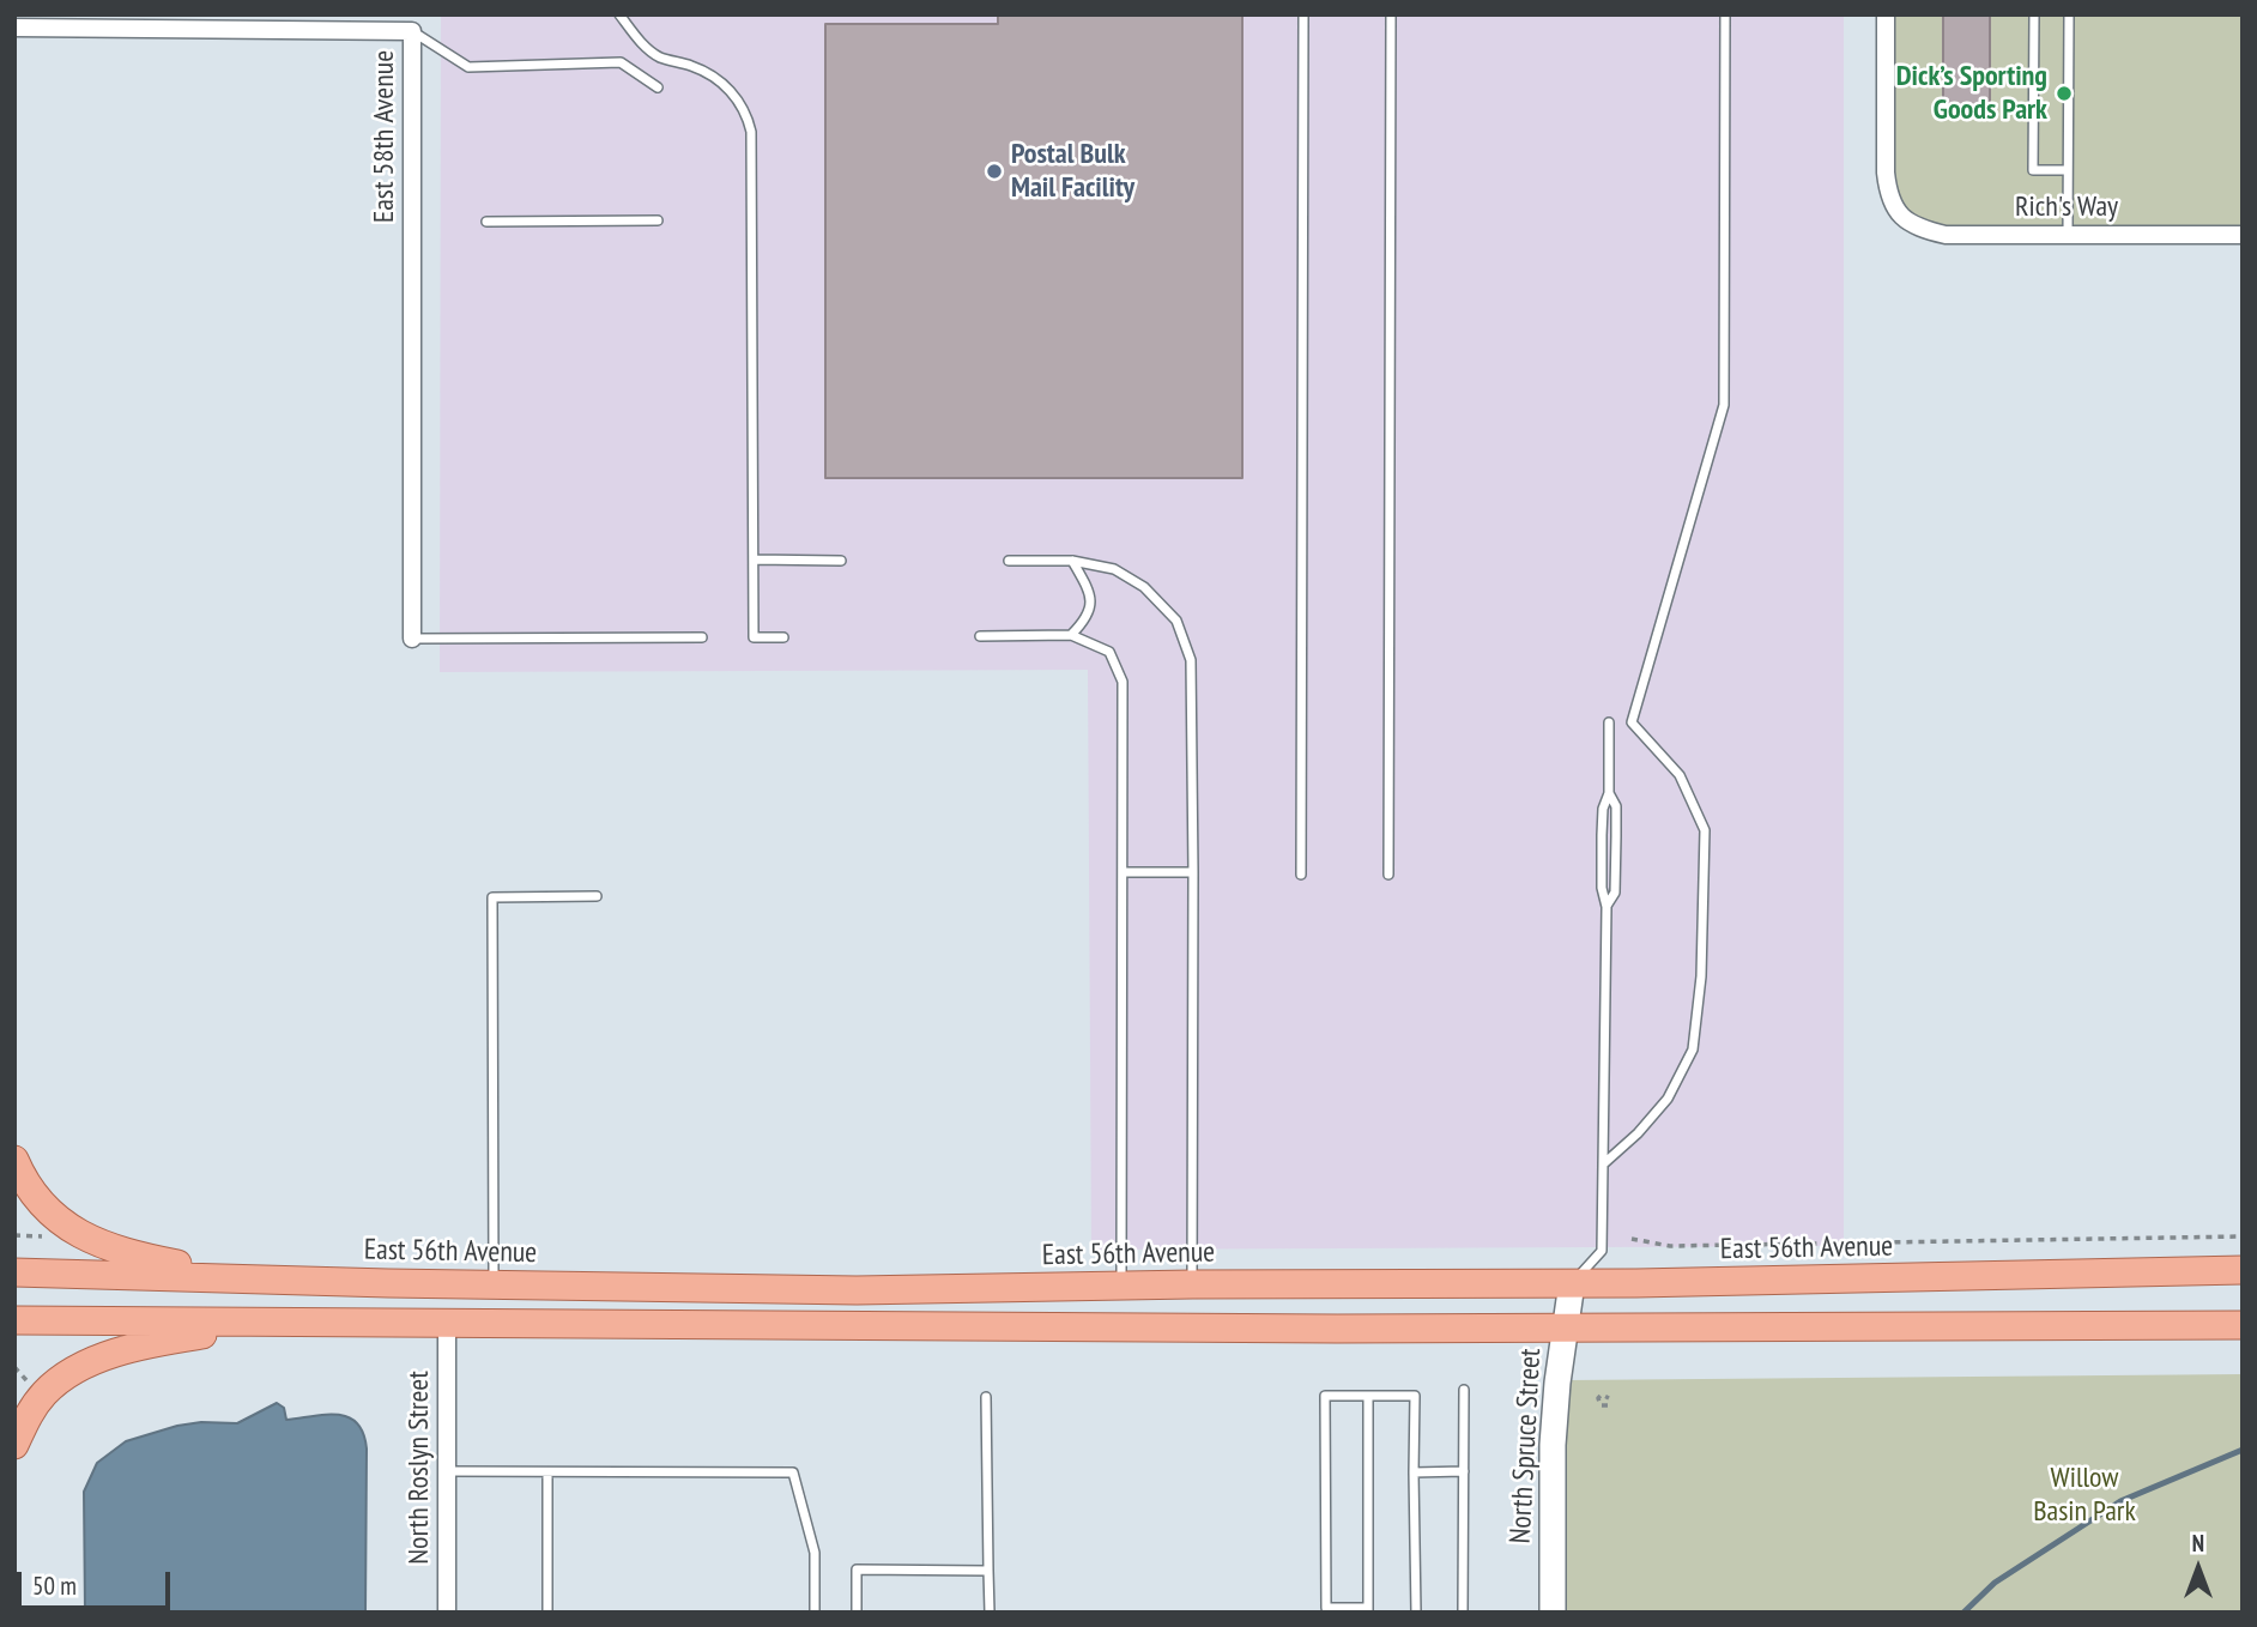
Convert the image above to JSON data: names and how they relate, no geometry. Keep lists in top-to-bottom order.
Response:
{
  "streets": {
    "main road": ["East 56th Avenue"],
    "street": [
      "East 58th Avenue",
      "Rich's Way",
      "North Spruce Street",
      "North Roslyn Street"
    ]
  },
  "crossings": [
    ["East 56th Avenue", "North Spruce Street"]
  ],
  "parks": ["Willow Basin Park"],
  "places": ["Dick’s Sporting Goods Park", "Postal Bulk Mail Facility"],
  "scale_bar": "50 m",
  "north": "top"
}
